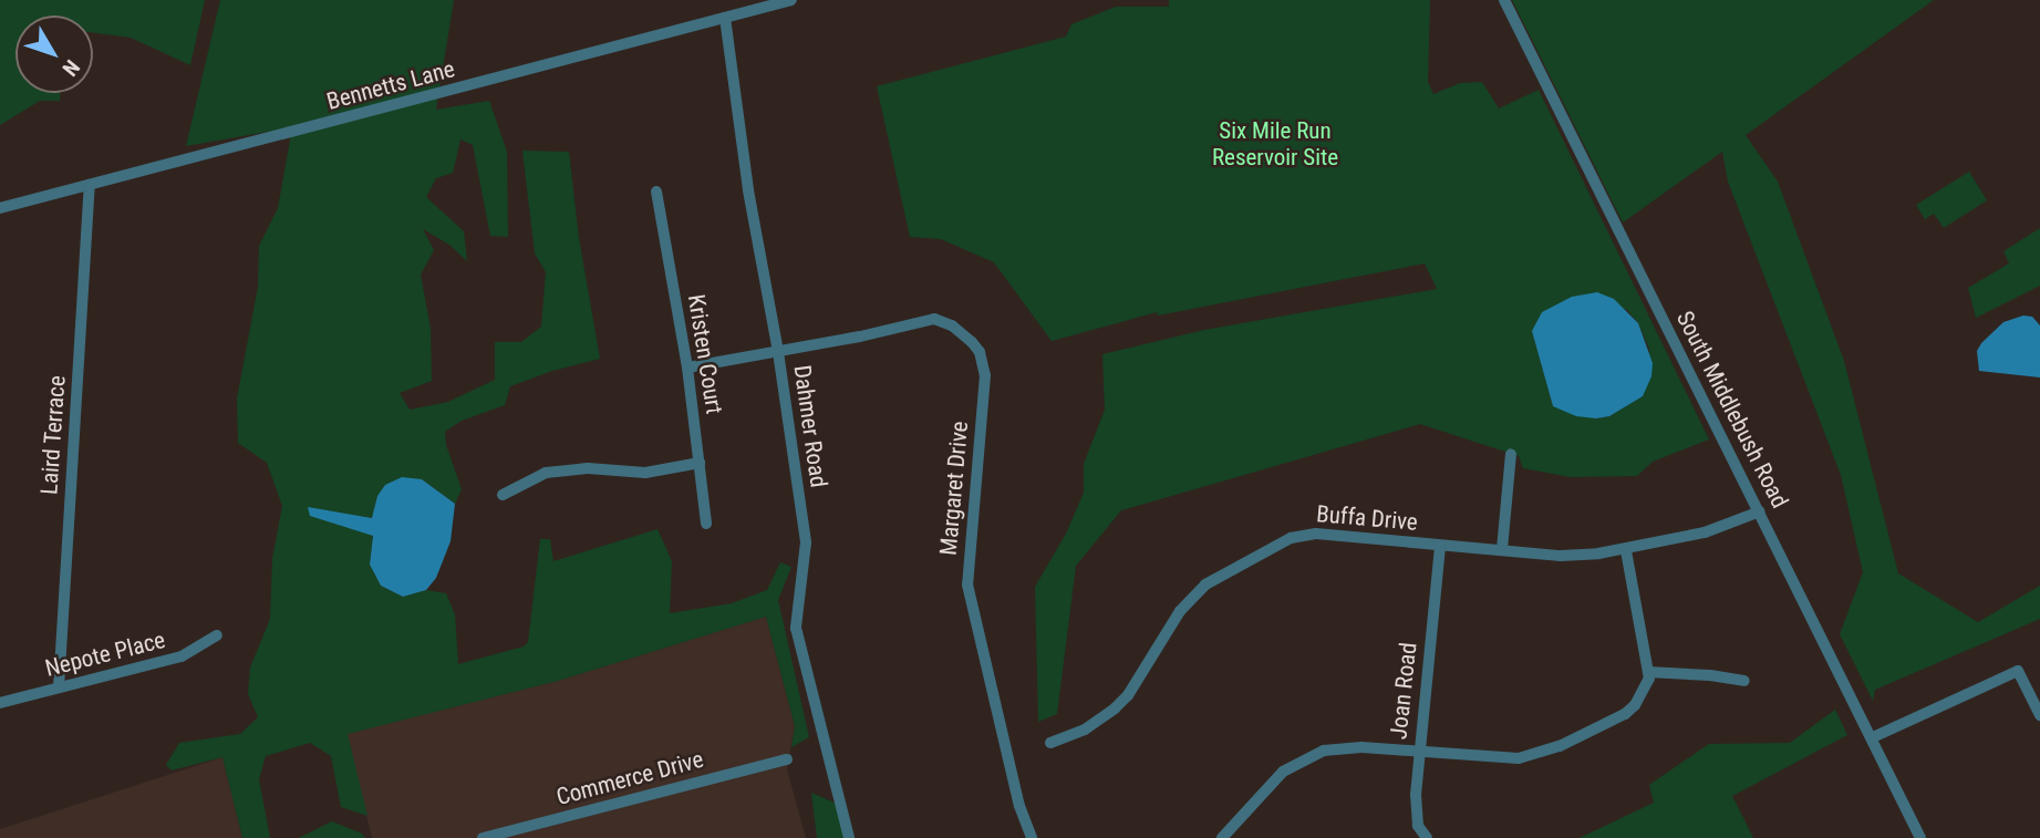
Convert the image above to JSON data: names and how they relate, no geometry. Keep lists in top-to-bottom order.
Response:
{
  "streets": {
    "street": [
      "Bennetts Lane",
      "Kristen Court",
      "South Middlebush Road",
      "Dahmer Road",
      "Laird Terrace",
      "Margaret Drive",
      "Buffa Drive",
      "Nepote Place",
      "Joan Road",
      "Commerce Drive"
    ]
  },
  "crossings": [
    ["Bennetts Lane", "Dahmer Road"],
    ["Bennetts Lane", "Laird Terrace"],
    ["Kristen Court", "Margaret Drive"],
    ["South Middlebush Road", "Buffa Drive"],
    ["Dahmer Road", "Margaret Drive"],
    ["Laird Terrace", "Nepote Place"],
    ["Buffa Drive", "Joan Road"]
  ],
  "parks": ["Six Mile Run Reservoir Site"],
  "north": "bottom right"
}
